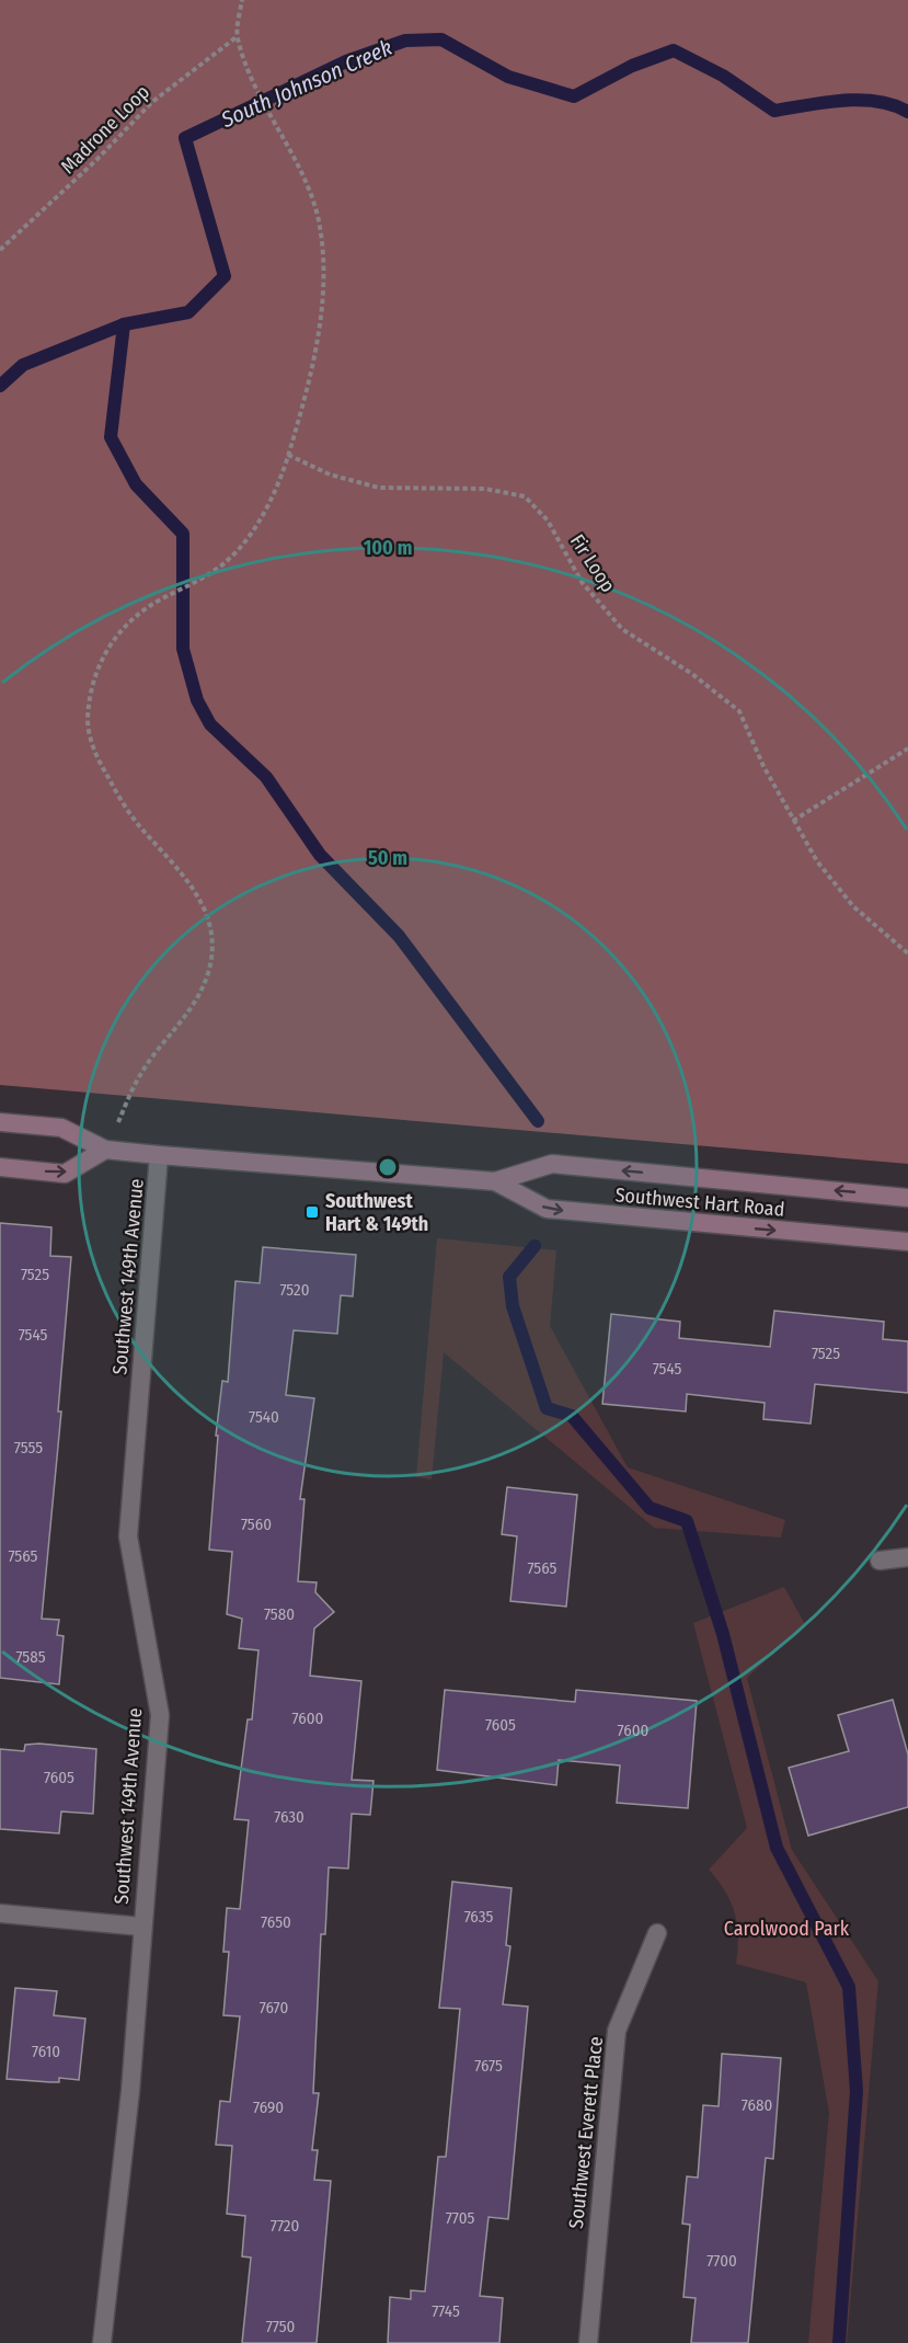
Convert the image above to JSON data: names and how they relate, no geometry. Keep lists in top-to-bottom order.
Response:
{
  "streets": {
    "main road": ["Southwest Hart Road"],
    "street": ["Southwest 149th Avenue", "Southwest Everett Place"],
    "path": ["Madrone Loop", "Fir Loop"]
  },
  "crossings": [
    ["Southwest Hart Road", "Southwest 149th Avenue"]
  ],
  "water": ["South Johnson Creek"],
  "parks": ["Carolwood Park"],
  "places": {
    "transit": ["Southwest Hart & 149th"]
  },
  "house_numbers": [
    "7525",
    "7520",
    "7545",
    "7525",
    "7545",
    "7540",
    "7555",
    "7560",
    "7565",
    "7565",
    "7580",
    "7585",
    "7600",
    "7605",
    "7600",
    "7605",
    "7630",
    "7635",
    "7650",
    "7670",
    "7610",
    "7675",
    "7680",
    "7690",
    "7705",
    "7720",
    "7700",
    "7745",
    "7750"
  ],
  "rings": ["100 m", "50 m"]
}
